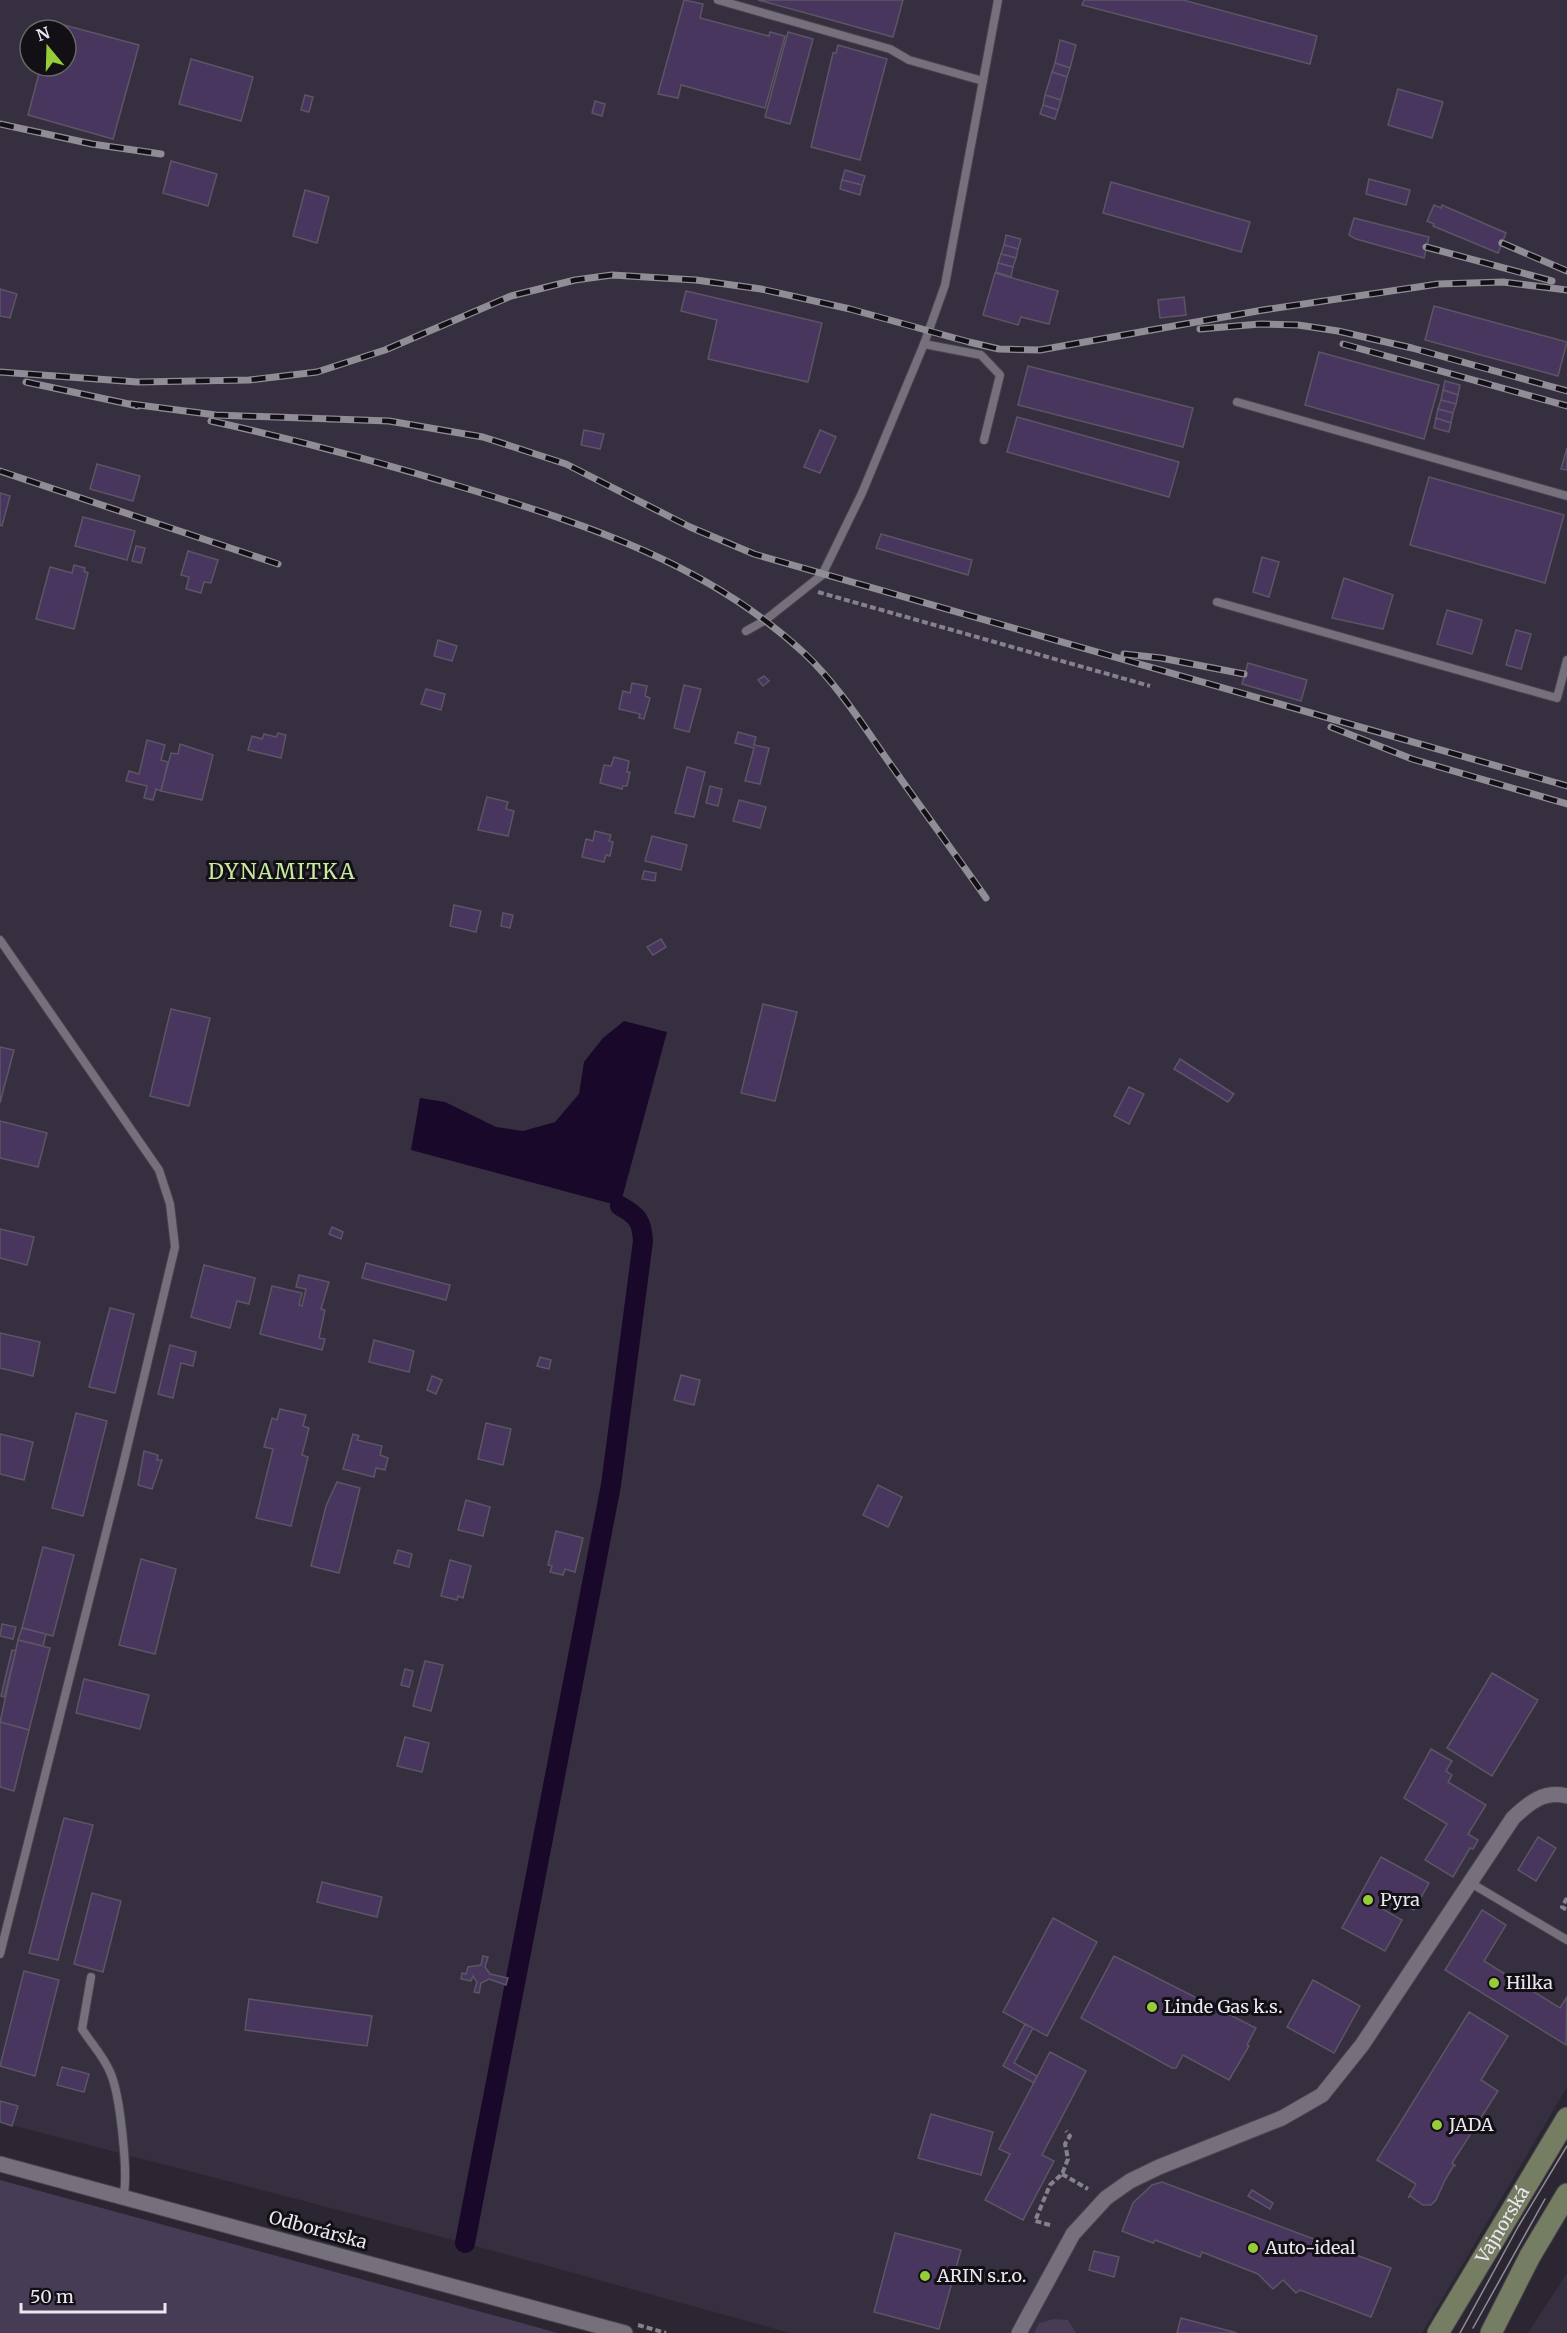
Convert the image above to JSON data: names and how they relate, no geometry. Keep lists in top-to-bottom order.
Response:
{
  "streets": {
    "main road": ["Vajnorská"],
    "street": ["Odborárska"]
  },
  "districts": ["DYNAMITKA"],
  "places": [
    "Pyra",
    "Hilka",
    "Linde Gas k.s.",
    "JADA",
    "Auto-ideal",
    "ARIN s.r.o."
  ],
  "scale_bar": "50 m",
  "north": "top"
}
